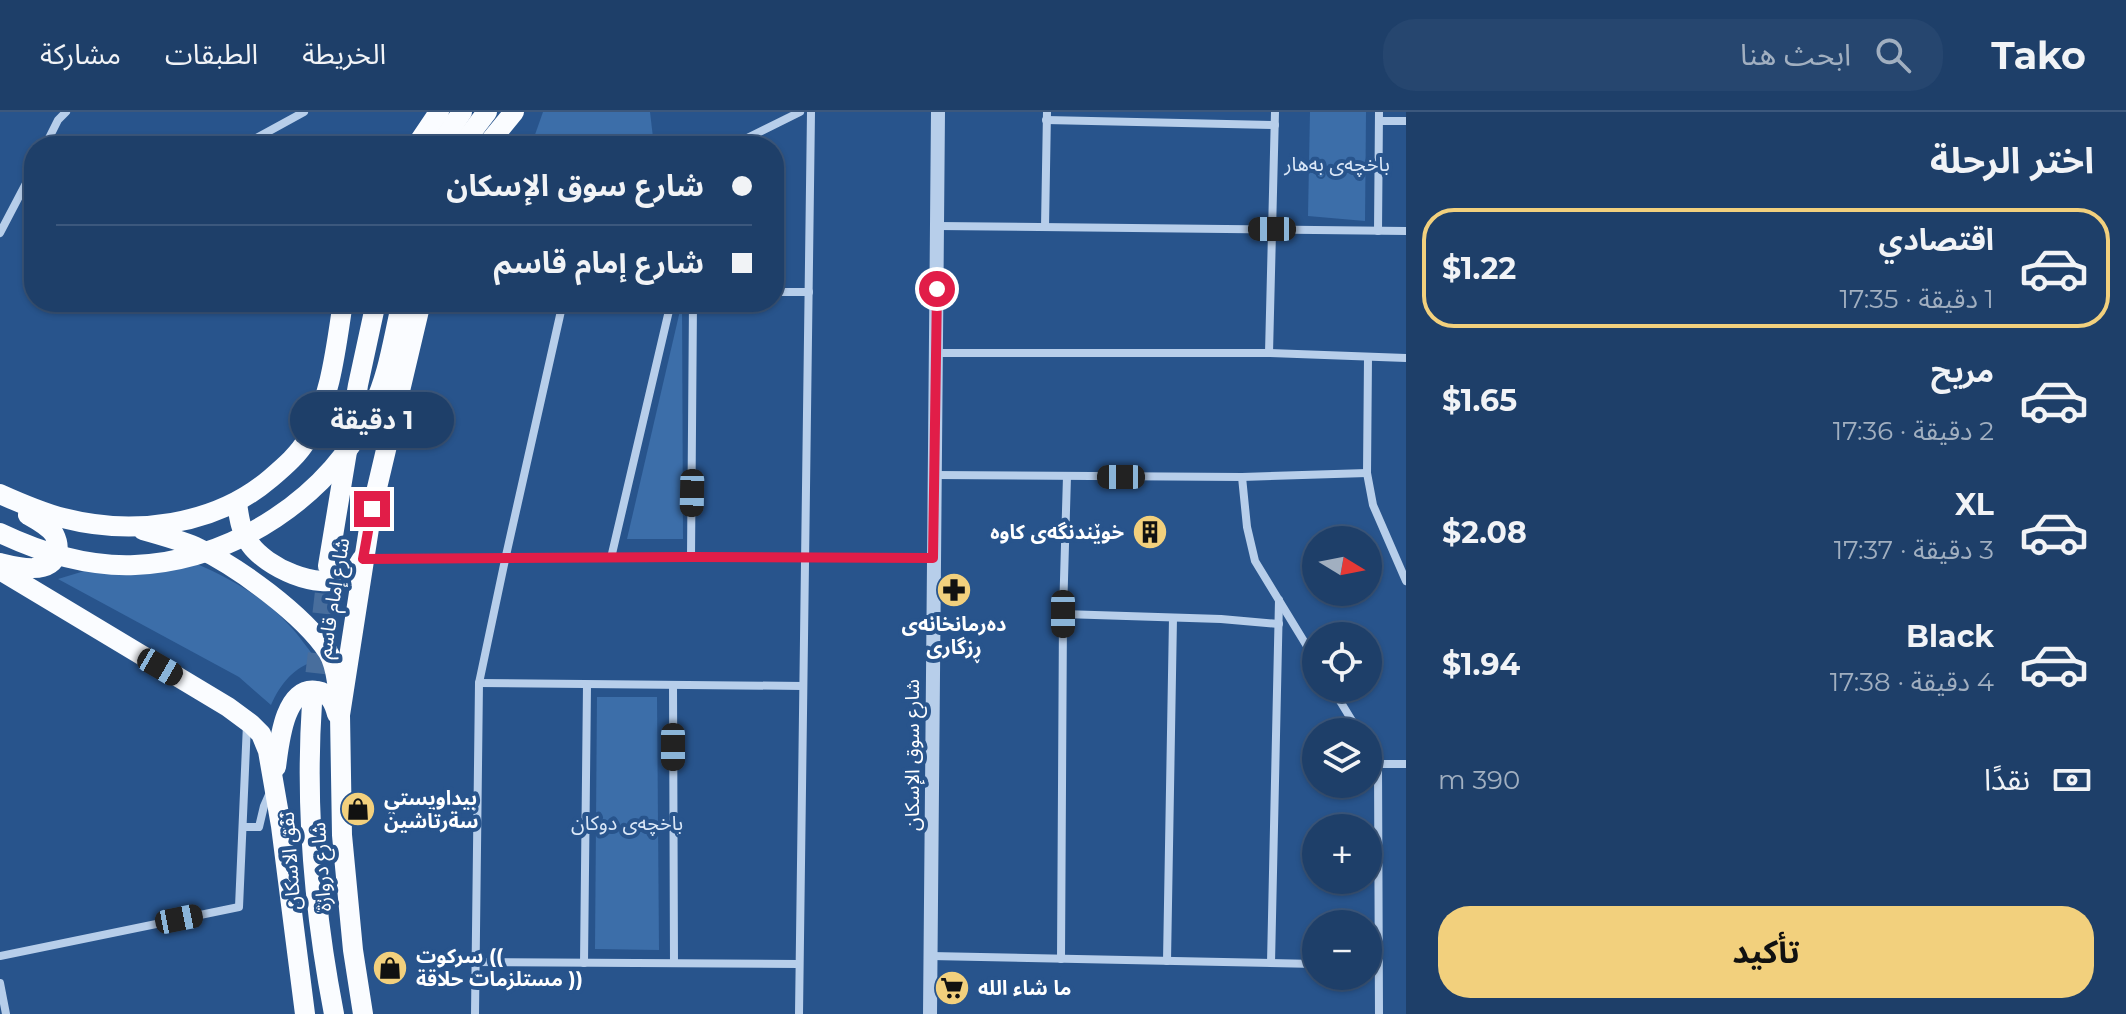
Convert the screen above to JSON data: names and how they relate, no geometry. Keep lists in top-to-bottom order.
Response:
{
  "streets": {
    "main road": ["شارع إمام قاسم", "نفق الاسكان", "شارع دروازة"],
    "street": ["شارع سوق الإسكان"]
  },
  "crossings": [
    ["شارع إمام قاسم", "شارع دروازة"]
  ],
  "parks": ["باخچەی بەهار", "باخچەی دوکان"],
  "places": {
    "building": ["خوێندنگەی کاوە"],
    "pharmacy": ["دەرمانخانەی ڕزگاری"],
    "shop": ["بيداويستي سةرتاشين", "سركوت (( مستلزمات حلاقة ))"],
    "supermarket": ["ما شاء الله"]
  },
  "north": "right",
  "page": {
    "header": "Tako",
    "search": "ابحث هنا",
    "nav": ["الخريطة", "الطبقات", "مشاركة"],
    "heading": "اختر الرحلة",
    "banner": ["شارع سوق الإسكان", "شارع إمام قاسم"],
    "list": [
      {
        "name": "اقتصادي",
        "note": "1 دقيقة · 17:35",
        "value": "$1.22"
      },
      {
        "name": "مريح",
        "note": "2 دقيقة · 17:36",
        "value": "$1.65"
      },
      {
        "name": "XL",
        "note": "3 دقيقة · 17:37",
        "value": "$2.08"
      },
      {
        "name": "Black",
        "note": "4 دقيقة · 17:38",
        "value": "$1.94"
      }
    ],
    "bubble": "1 دقيقة",
    "map_buttons": ["+", "−"],
    "pay": ["نقدًا", "390 m"],
    "buttons": "تأكيد"
  }
}
